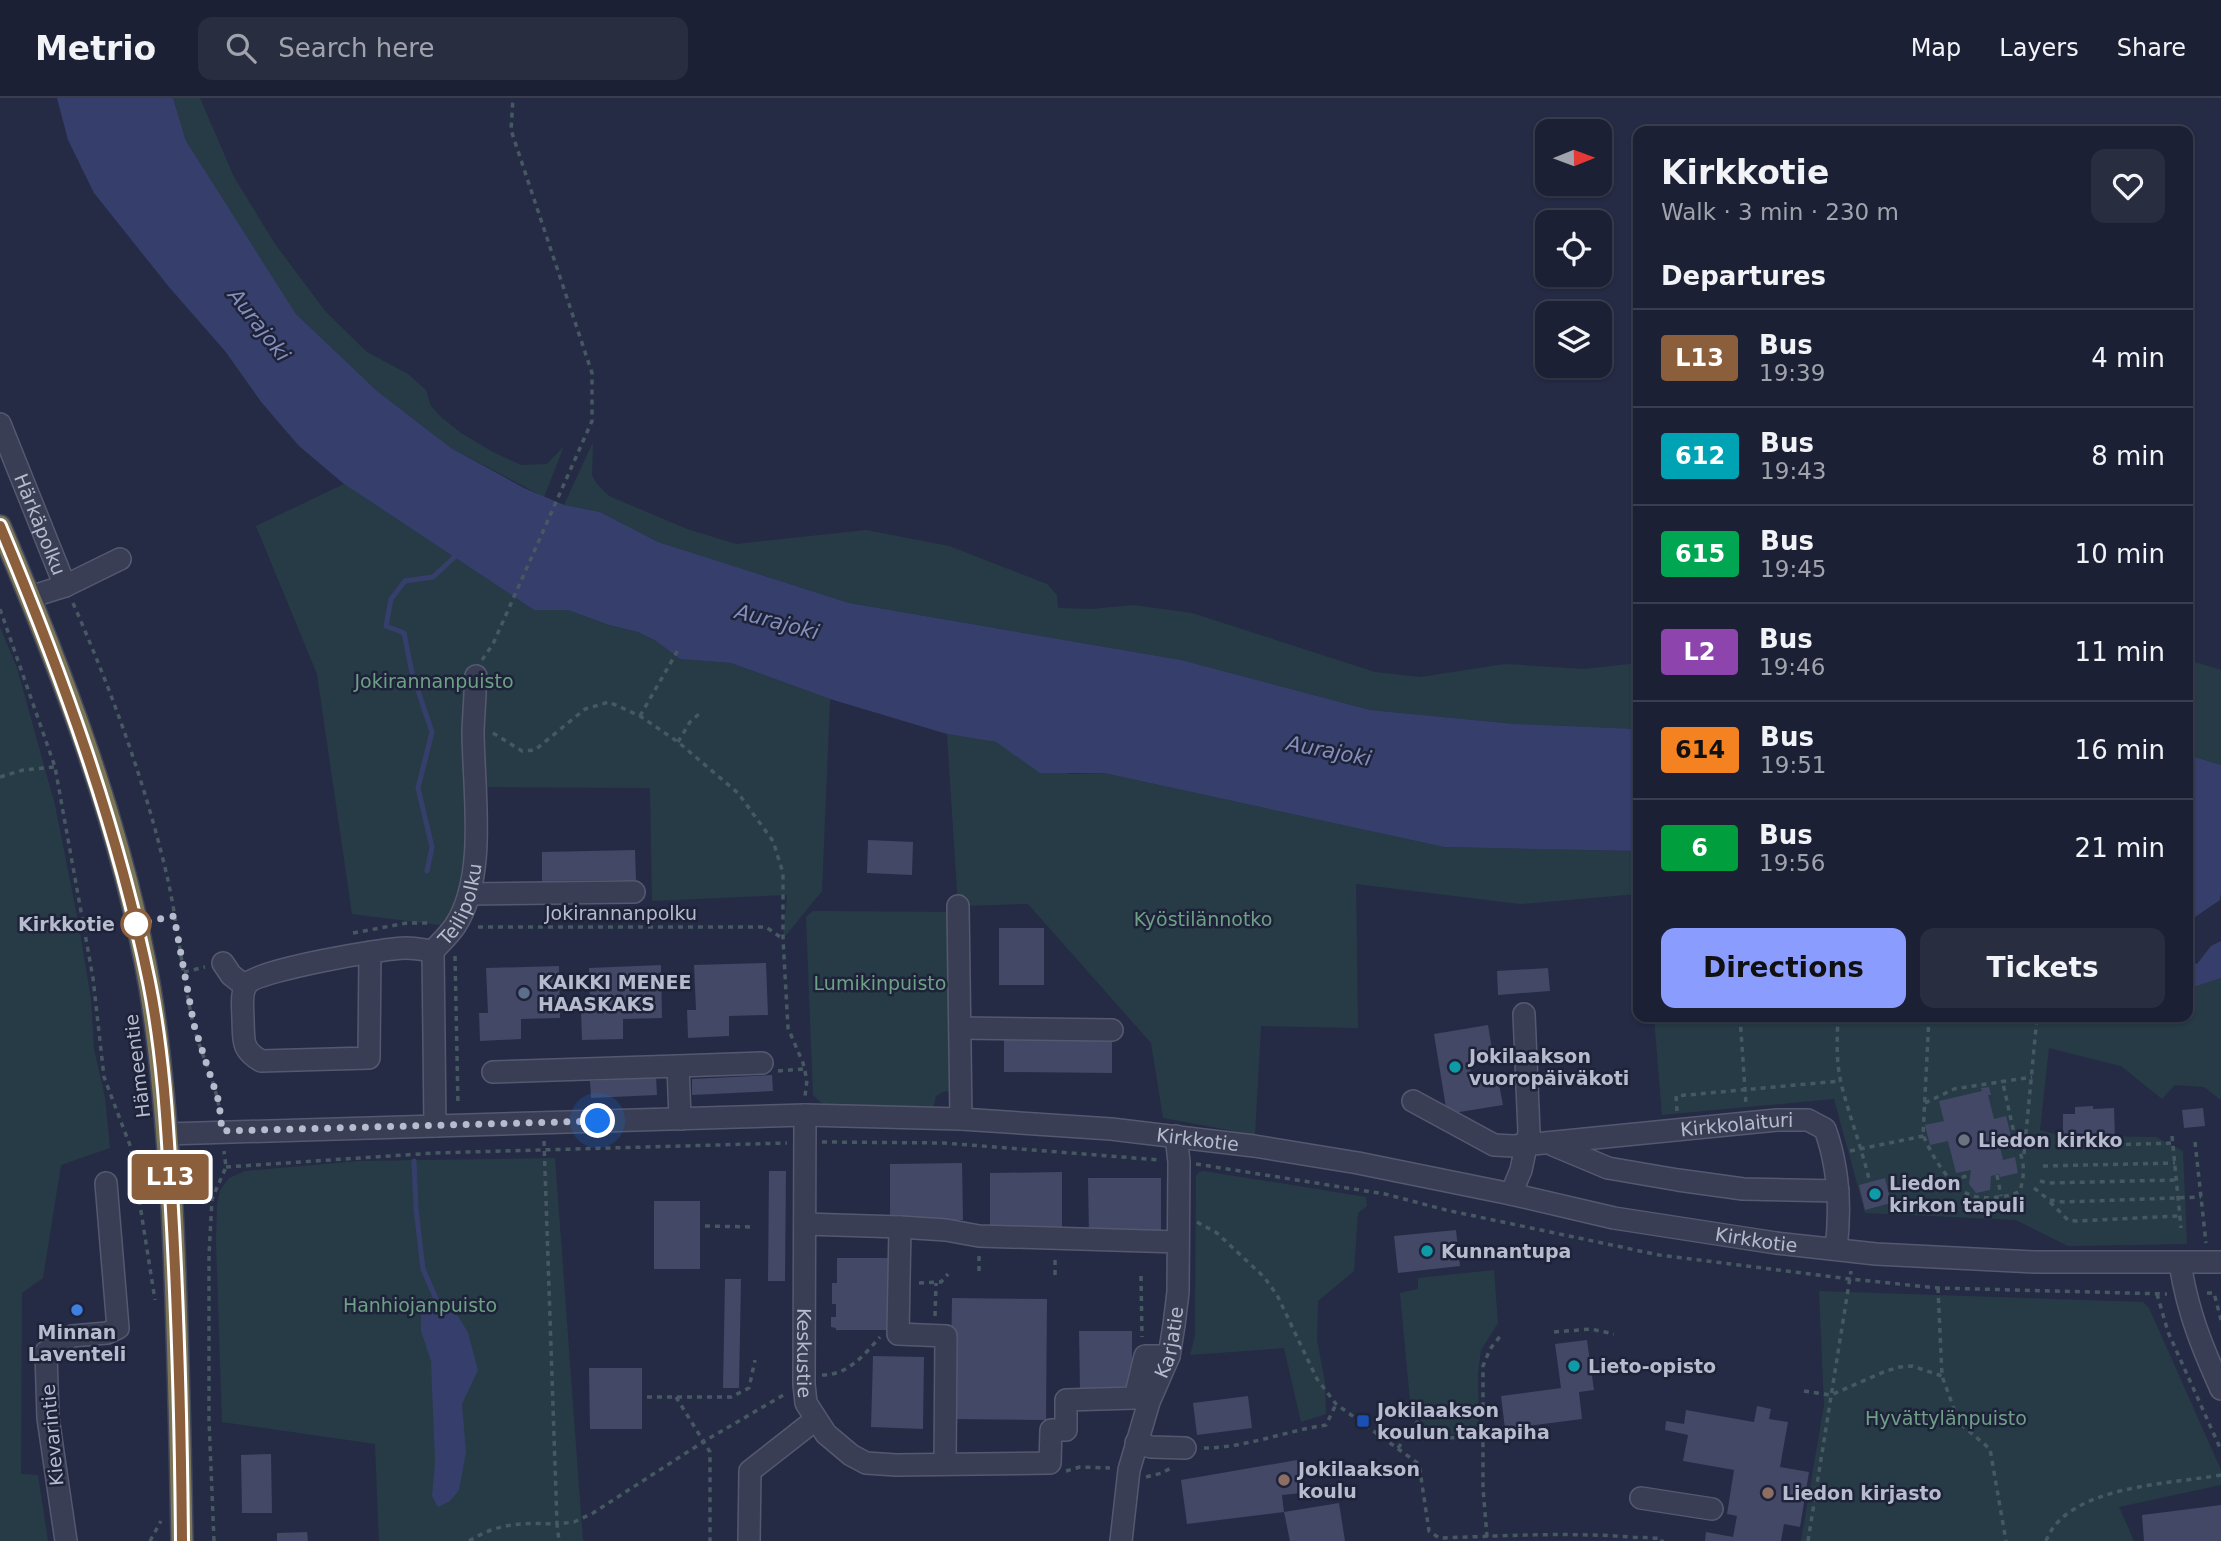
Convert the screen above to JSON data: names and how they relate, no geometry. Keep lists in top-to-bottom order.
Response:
{
  "streets": {
    "highway": ["Hämeentie"],
    "street": [
      "Härkäpolku",
      "Teilipolku",
      "Kirkkolaituri",
      "Kirkkotie",
      "Karjatie",
      "Keskustie",
      "Kievarintie"
    ],
    "path": ["Jokirannanpolku"]
  },
  "crossings": [
    ["Teilipolku", "Jokirannanpolku"],
    ["Teilipolku", "Kirkkotie"],
    ["Hämeentie", "Kirkkotie"],
    ["Kirkkolaituri", "Kirkkotie"],
    ["Kirkkotie", "Karjatie"],
    ["Kirkkotie", "Keskustie"]
  ],
  "water": ["Aurajoki"],
  "parks": [
    "Jokirannanpuisto",
    "Kyöstilännotko",
    "Lumikinpuisto",
    "Hanhiojanpuisto",
    "Hyvättylänpuisto"
  ],
  "places": {
    "other": [
      "Kirkkotie",
      "KAIKKI MENEE HAASKAKS",
      "Jokilaakson vuoropäiväkoti",
      "Liedon kirkko",
      "Liedon kirkon tapuli",
      "Kunnantupa",
      "Minnan Laventeli",
      "Lieto-opisto",
      "Jokilaakson koulu",
      "Liedon kirjasto"
    ],
    "transit": ["Jokilaakson koulun takapiha"]
  },
  "lines": ["bus line L13"],
  "north": "right",
  "page": {
    "header": "Metrio",
    "search": "Search here",
    "nav": ["Map", "Layers", "Share"],
    "on_map": "L13",
    "heading": [
      ["Kirkkotie", "Walk · 3 min · 230 m"],
      "Departures"
    ],
    "list": [
      {
        "mark": "L13",
        "name": "Bus",
        "note": "19:39",
        "value": "4 min"
      },
      {
        "mark": "612",
        "name": "Bus",
        "note": "19:43",
        "value": "8 min"
      },
      {
        "mark": "615",
        "name": "Bus",
        "note": "19:45",
        "value": "10 min"
      },
      {
        "mark": "L2",
        "name": "Bus",
        "note": "19:46",
        "value": "11 min"
      },
      {
        "mark": "614",
        "name": "Bus",
        "note": "19:51",
        "value": "16 min"
      },
      {
        "mark": "6",
        "name": "Bus",
        "note": "19:56",
        "value": "21 min"
      }
    ],
    "buttons": ["Directions", "Tickets"]
  }
}
